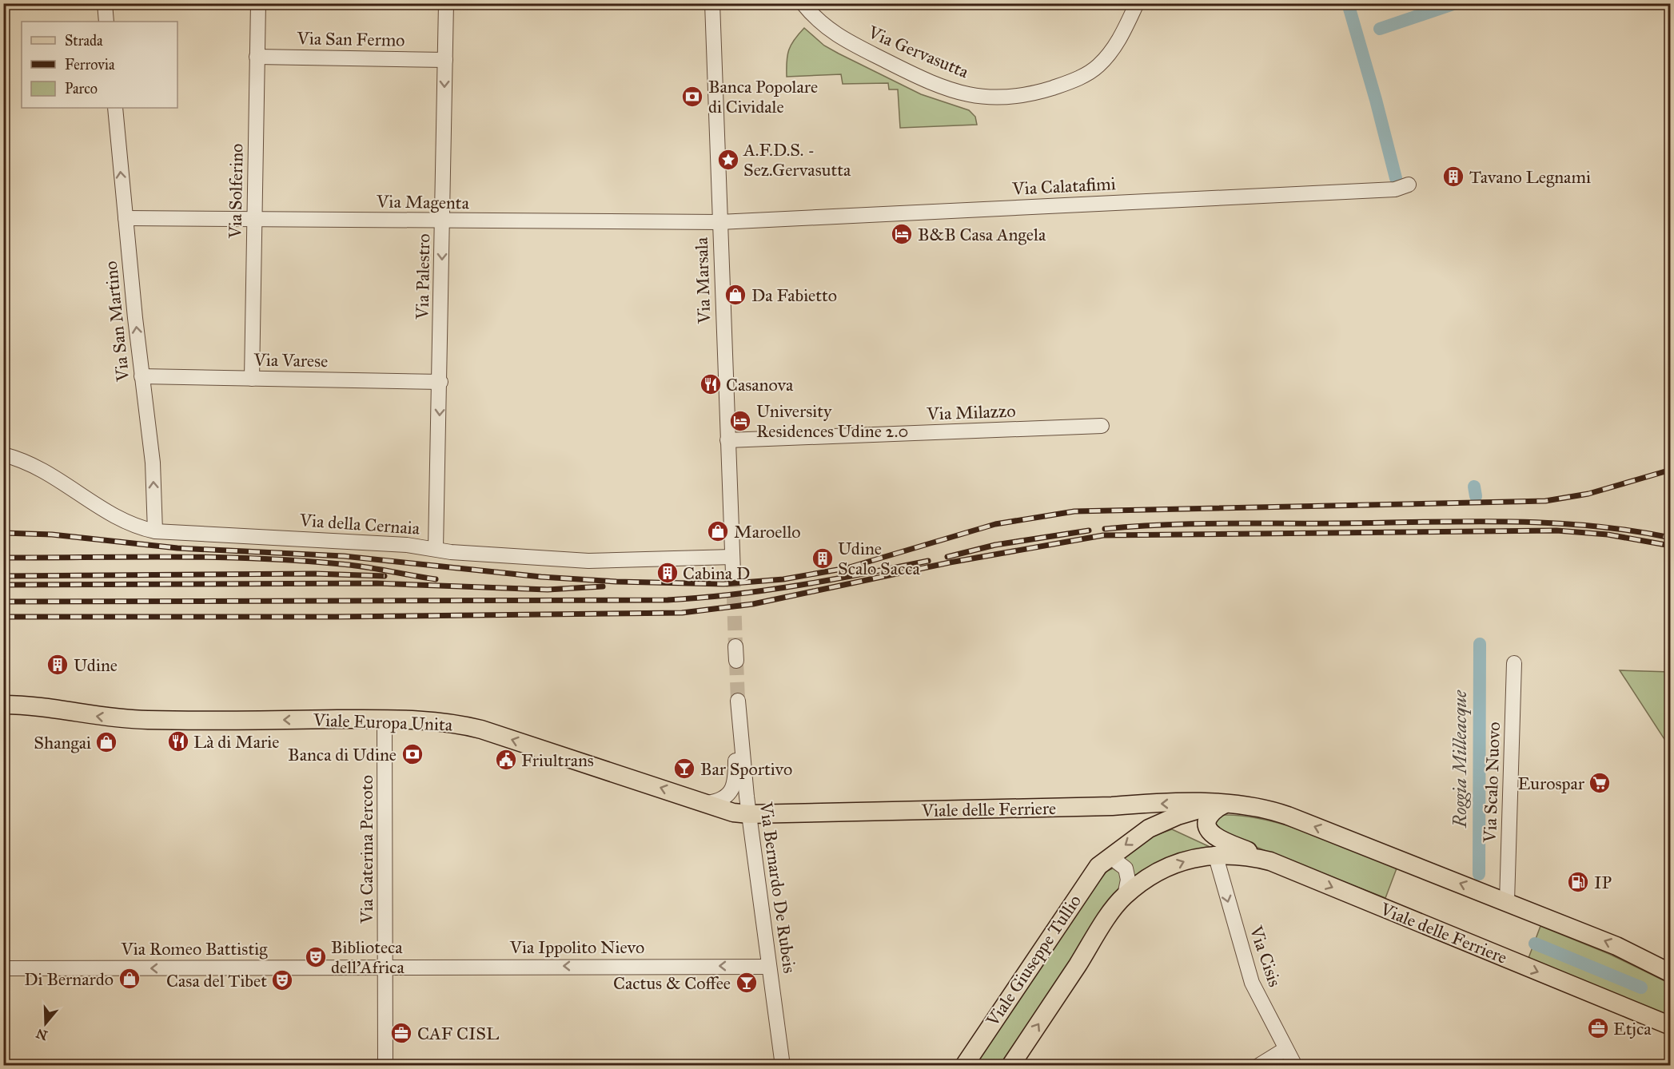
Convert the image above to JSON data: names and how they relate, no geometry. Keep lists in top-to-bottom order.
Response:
{
  "streets": {
    "main road": ["Viale Europa Unita", "Viale delle Ferriere", "Viale Giuseppe Tullio"],
    "street": [
      "Via San Fermo",
      "Via Gervasutta",
      "Via Calatafimi",
      "Via Solferino",
      "Via Magenta",
      "Via Palestro",
      "Via Marsala",
      "Via San Martino",
      "Via Varese",
      "Via Milazzo",
      "Via della Cernaia",
      "Via Scalo Nuovo",
      "Via Caterina Percoto",
      "Via Bernardo De Rubeis",
      "Via Ippolito Nievo",
      "Via Romeo Battistig",
      "Via Cisis"
    ]
  },
  "crossings": [
    ["Via San Fermo", "Via Solferino"],
    ["Via San Fermo", "Via Palestro"],
    ["Via Calatafimi", "Via Magenta"],
    ["Via Calatafimi", "Via Marsala"],
    ["Via Solferino", "Via Magenta"],
    ["Via Solferino", "Via Varese"],
    ["Via Magenta", "Via Palestro"],
    ["Via Magenta", "Via Marsala"],
    ["Via Magenta", "Via San Martino"],
    ["Via Palestro", "Via Varese"],
    ["Via Palestro", "Via della Cernaia"],
    ["Via Marsala", "Via Milazzo"],
    ["Via Marsala", "Via della Cernaia"],
    ["Via San Martino", "Via Varese"],
    ["Via San Martino", "Via della Cernaia"],
    ["Viale Europa Unita", "Viale delle Ferriere"],
    ["Viale Europa Unita", "Via Caterina Percoto"],
    ["Viale Europa Unita", "Via Bernardo De Rubeis"],
    ["Via Scalo Nuovo", "Viale delle Ferriere"],
    ["Viale delle Ferriere", "Via Bernardo De Rubeis"],
    ["Viale delle Ferriere", "Via Cisis"],
    ["Viale delle Ferriere", "Viale Giuseppe Tullio"],
    ["Via Caterina Percoto", "Via Ippolito Nievo"],
    ["Via Caterina Percoto", "Via Romeo Battistig"],
    ["Via Bernardo De Rubeis", "Via Ippolito Nievo"],
    ["Via Ippolito Nievo", "Via Romeo Battistig"]
  ],
  "one_way": [
    "Via Palestro",
    "Via San Martino",
    "Viale Europa Unita",
    "Via Ippolito Nievo",
    "Via Romeo Battistig",
    "Via Cisis"
  ],
  "water": ["Roggia Milleacque"],
  "places": {
    "bank": ["Banca Popolare di Cividale", "Banca di Udine"],
    "place": ["A.F.D.S. - Sez.Gervasutta"],
    "building": [
      "Tavano Legnami",
      "Udine Scalo Sacca",
      "Cabina D",
      "Udine"
    ],
    "hotel": ["B&B Casa Angela", "University Residences Udine 2.0"],
    "shop": [
      "Da Fabietto",
      "Maroello",
      "Shangai",
      "Di Bernardo"
    ],
    "restaurant": ["Casanova", "Là di Marie"],
    "public building": ["Friultrans"],
    "bar": ["Bar Sportivo", "Cactus & Coffee"],
    "supermarket": ["Eurospar"],
    "fuel station": ["IP"],
    "theatre": ["Biblioteca dell'Africa", "Casa del Tibet"],
    "office": ["Etjca", "CAF CISL"]
  },
  "legend": ["Strada", "Ferrovia", "Parco"],
  "north": "bottom"
}
